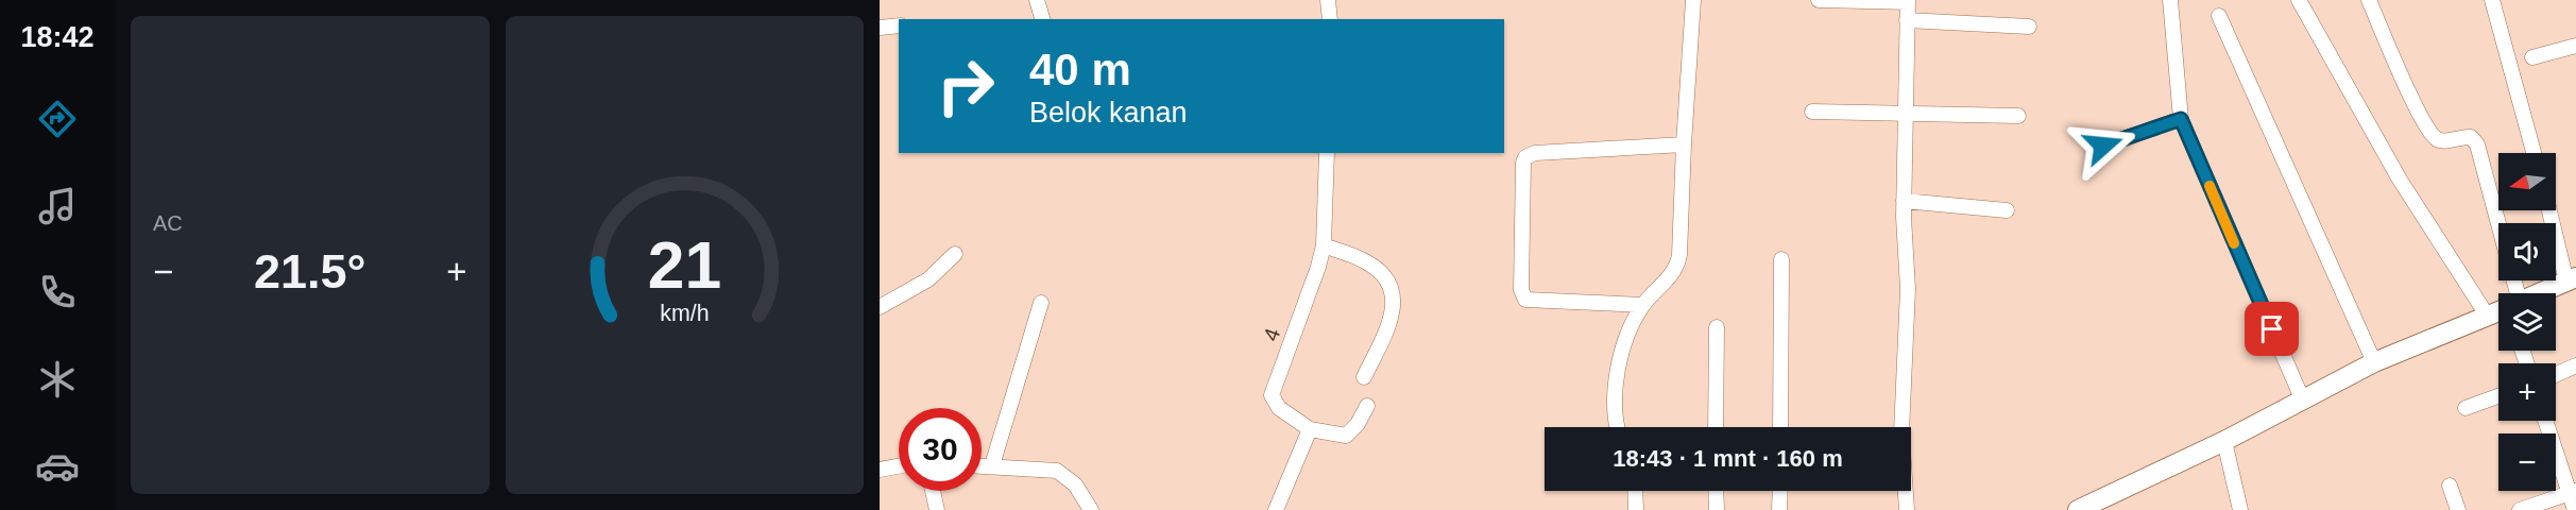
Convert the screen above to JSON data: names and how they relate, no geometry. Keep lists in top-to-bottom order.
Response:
{
  "streets": {
    "street": ["4"]
  },
  "north": "left",
  "page": {
    "tabs": "18:42",
    "tile": "AC",
    "turn": ["40 m", "Belok kanan"],
    "map_buttons": ["+", "−"],
    "heat": ["−", "21.5°", "+"],
    "limit": "30",
    "trip": "18:43 · 1 mnt · 160 m",
    "gauge": ["21", "km/h"]
  }
}
